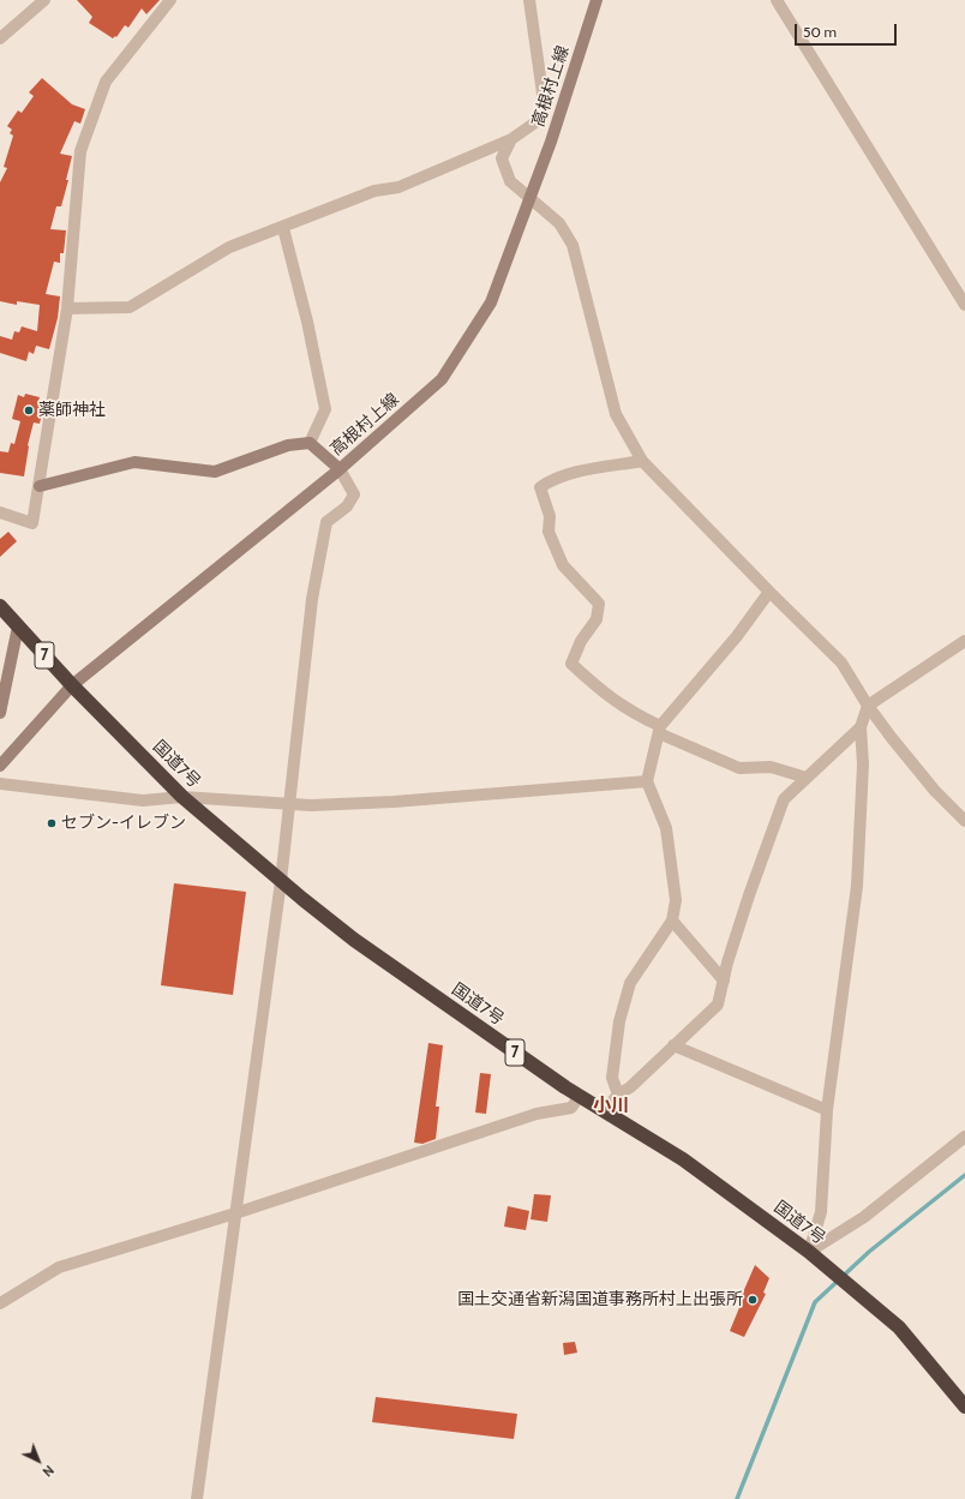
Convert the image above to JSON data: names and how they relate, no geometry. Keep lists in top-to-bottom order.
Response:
{
  "streets": {
    "highway": ["7", "国道7号"],
    "main road": ["高根村上線"]
  },
  "crossings": [
    ["高根村上線", "7"],
    ["高根村上線", "国道7号"],
    ["7", "国道7号"]
  ],
  "districts": ["小川"],
  "places": ["薬師神社", "セブン-イレブン", "国土交通省新潟国道事務所村上出張所"],
  "scale_bar": "50 m",
  "north": "bottom right"
}
